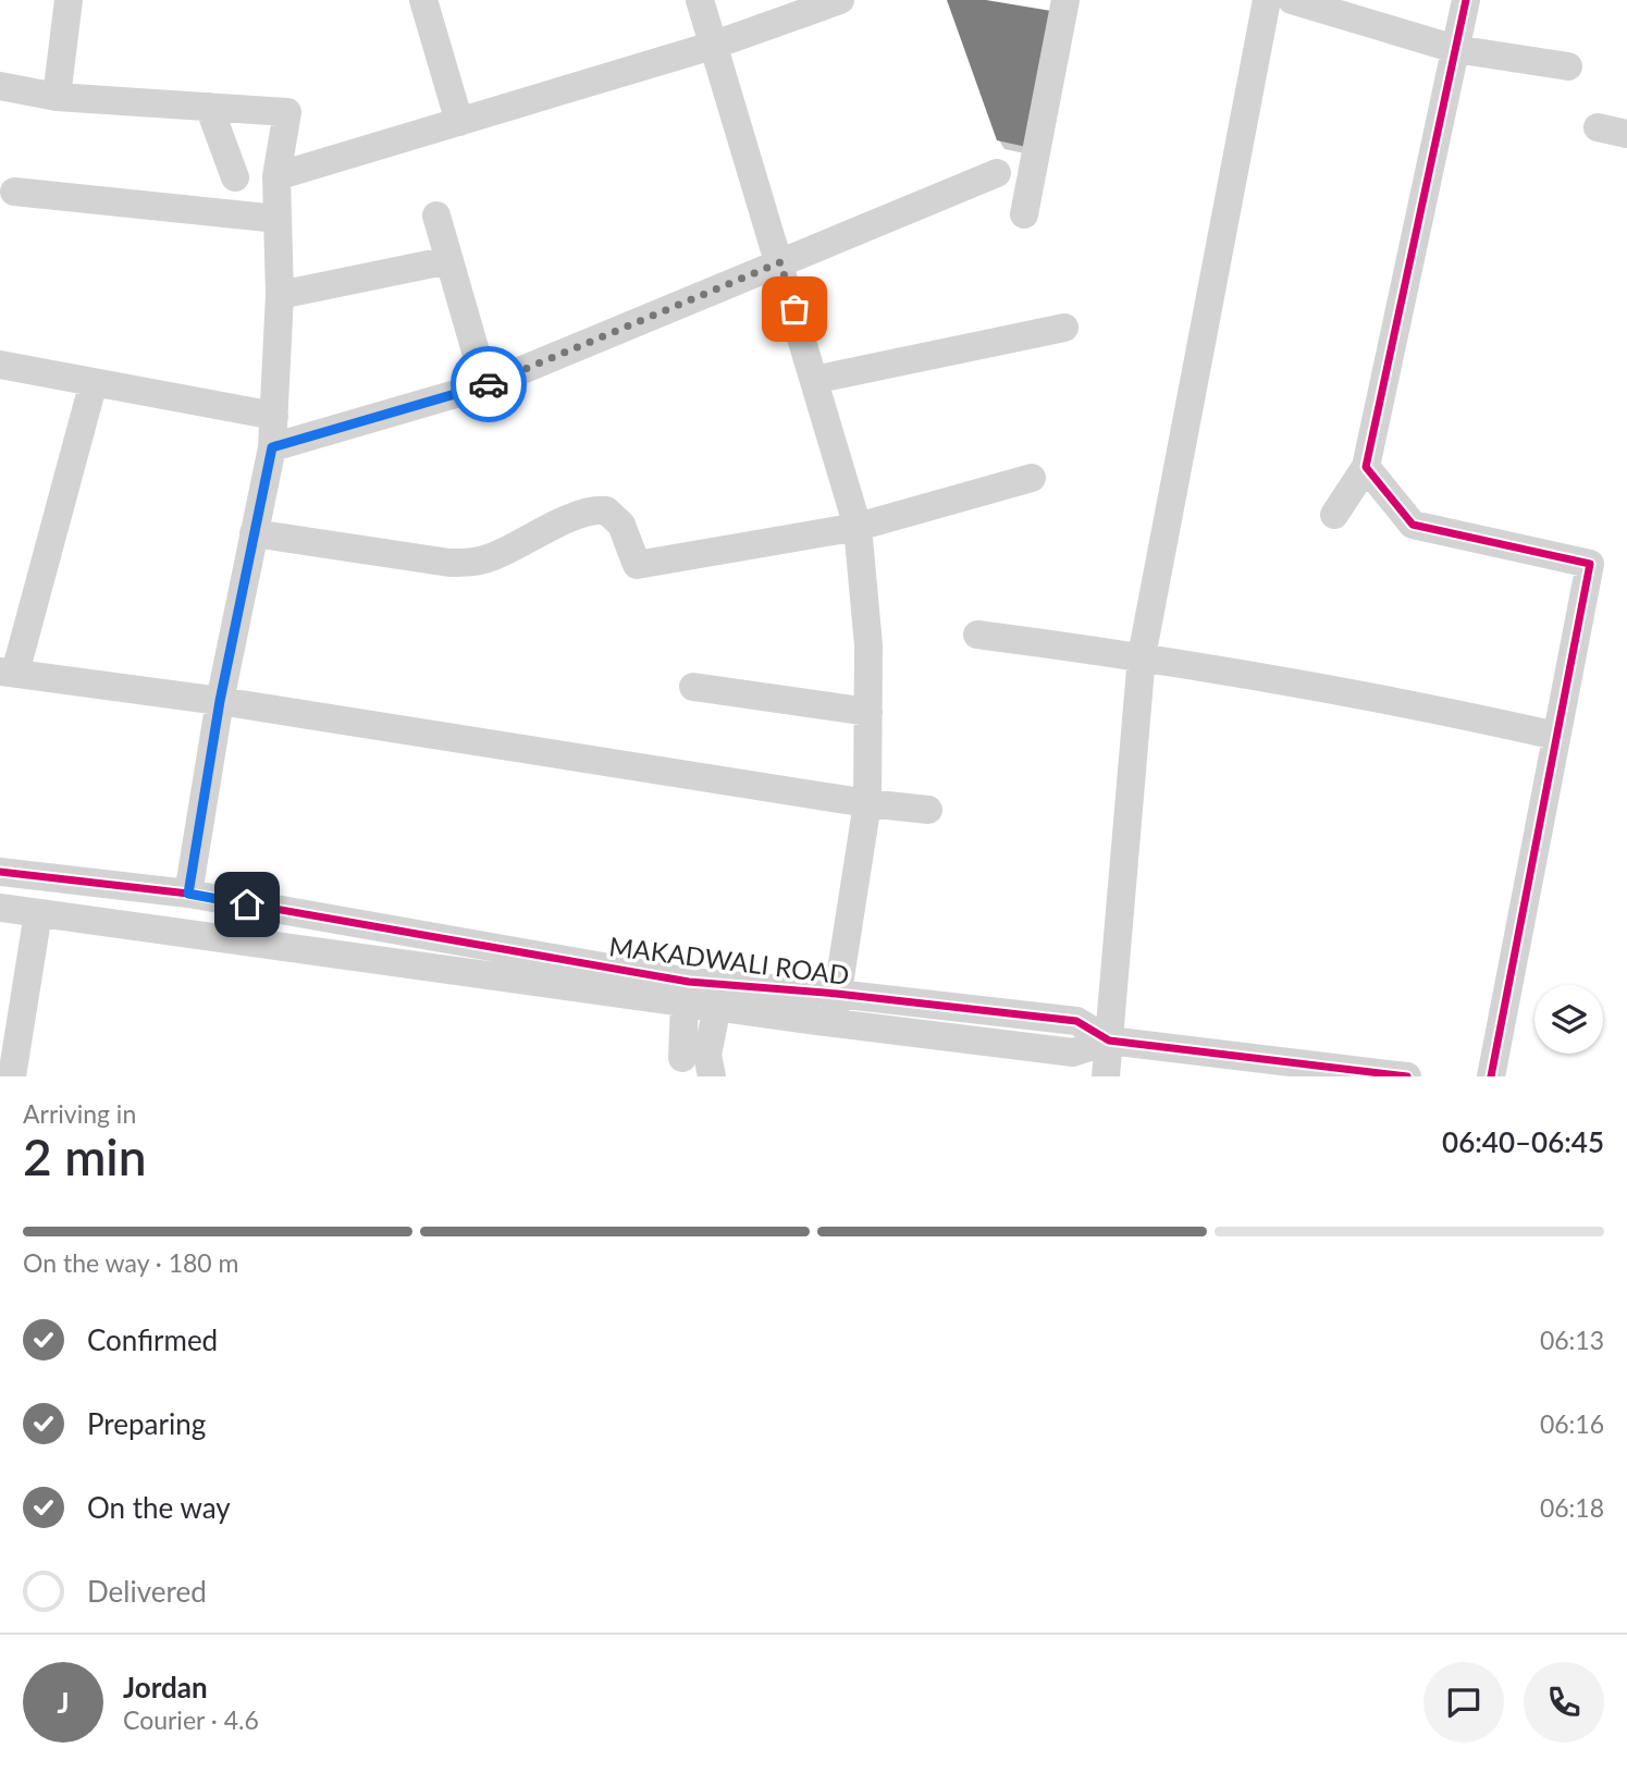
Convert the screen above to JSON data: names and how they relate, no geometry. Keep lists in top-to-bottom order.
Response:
{
  "streets": {
    "street": ["MAKADWALI ROAD"]
  },
  "page": {
    "heading": ["2 min", "Arriving in", "06:40–06:45"],
    "panel": ["Jordan", "Courier · 4.6"],
    "bar": "On the way · 180 m",
    "list": [
      ["Confirmed", "06:13"],
      ["Preparing", "06:16"],
      ["On the way", "06:18"],
      "Delivered"
    ],
    "round": "J"
  }
}
